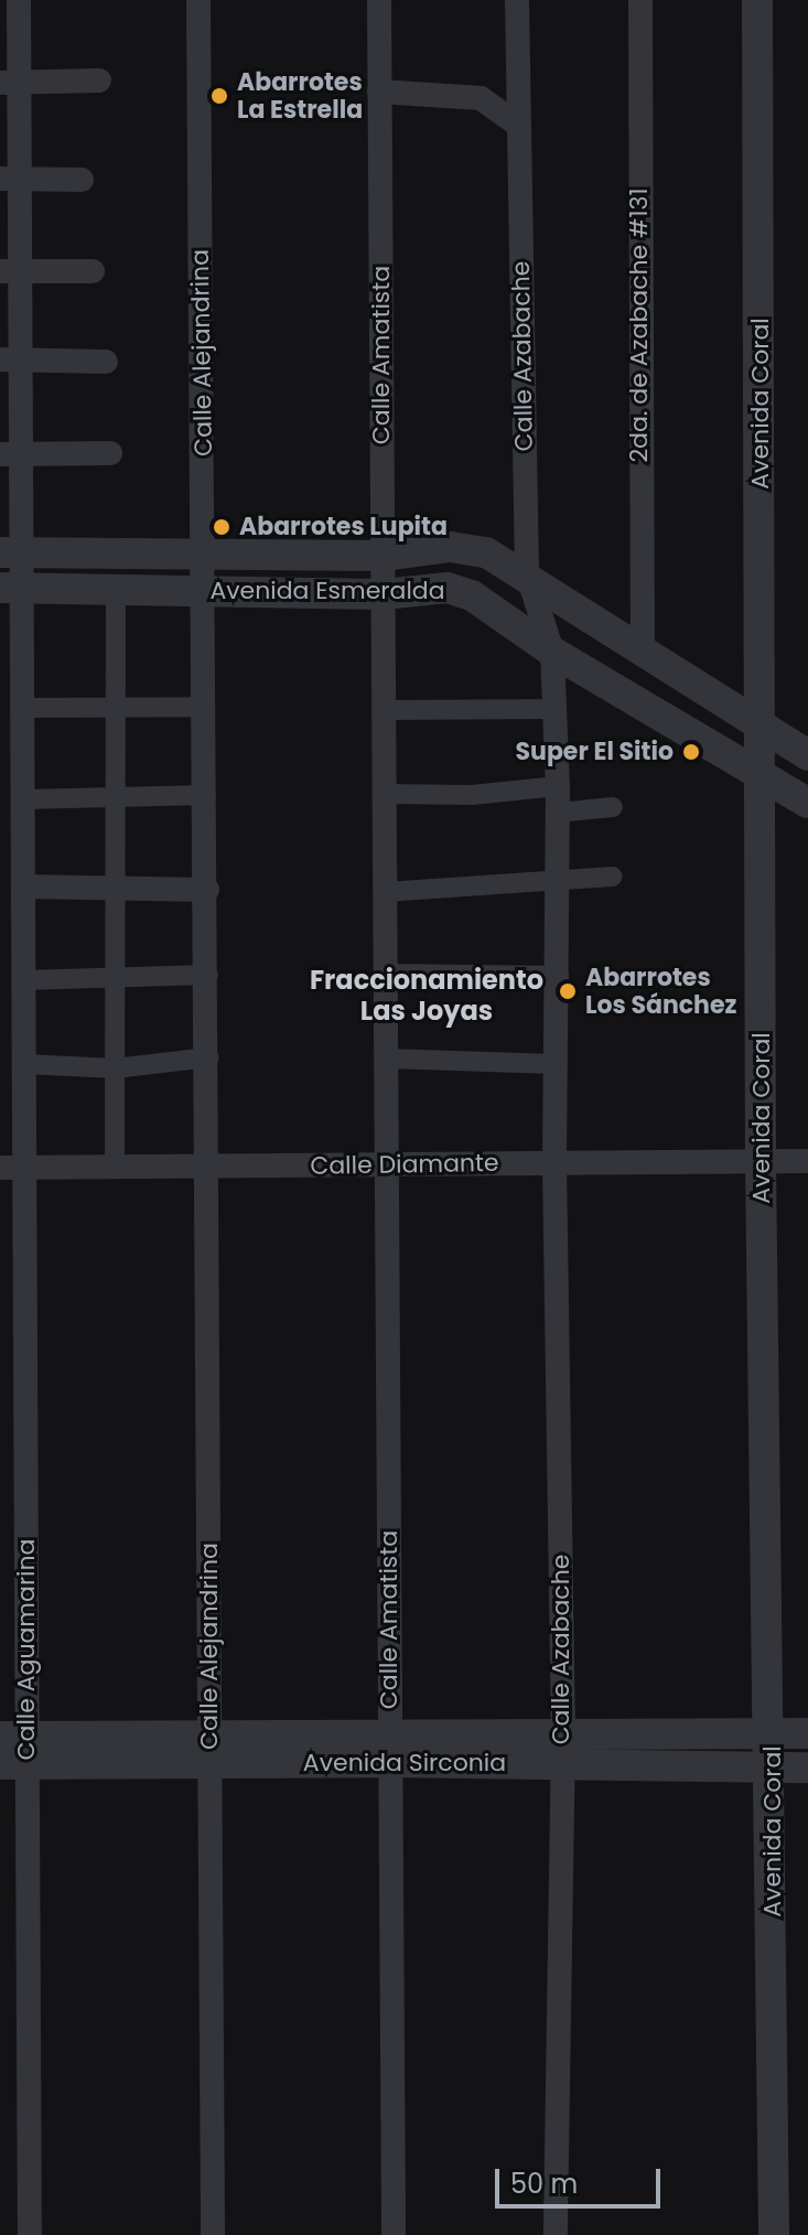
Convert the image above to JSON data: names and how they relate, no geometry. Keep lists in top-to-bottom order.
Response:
{
  "streets": {
    "street": [
      "2da. de Azabache #131",
      "Calle Alejandrina",
      "Calle Amatista",
      "Calle Azabache",
      "Avenida Coral",
      "Avenida Esmeralda",
      "Calle Diamante",
      "Calle Aguamarina",
      "Avenida Sirconia"
    ]
  },
  "crossings": [
    ["2da. de Azabache #131", "Avenida Esmeralda"],
    ["Calle Alejandrina", "Avenida Esmeralda"],
    ["Calle Alejandrina", "Calle Diamante"],
    ["Calle Alejandrina", "Avenida Sirconia"],
    ["Calle Amatista", "Avenida Esmeralda"],
    ["Calle Amatista", "Calle Diamante"],
    ["Calle Amatista", "Avenida Sirconia"],
    ["Calle Azabache", "Avenida Esmeralda"],
    ["Calle Azabache", "Calle Diamante"],
    ["Calle Azabache", "Avenida Sirconia"],
    ["Avenida Coral", "Avenida Esmeralda"],
    ["Avenida Coral", "Calle Diamante"],
    ["Avenida Coral", "Avenida Sirconia"],
    ["Avenida Esmeralda", "Calle Aguamarina"],
    ["Calle Diamante", "Calle Aguamarina"],
    ["Calle Aguamarina", "Avenida Sirconia"]
  ],
  "districts": ["Fraccionamiento Las Joyas"],
  "places": [
    "Abarrotes La Estrella",
    "Abarrotes Lupita",
    "Super El Sitio",
    "Abarrotes Los Sánchez"
  ],
  "scale_bar": "50 m"
}
